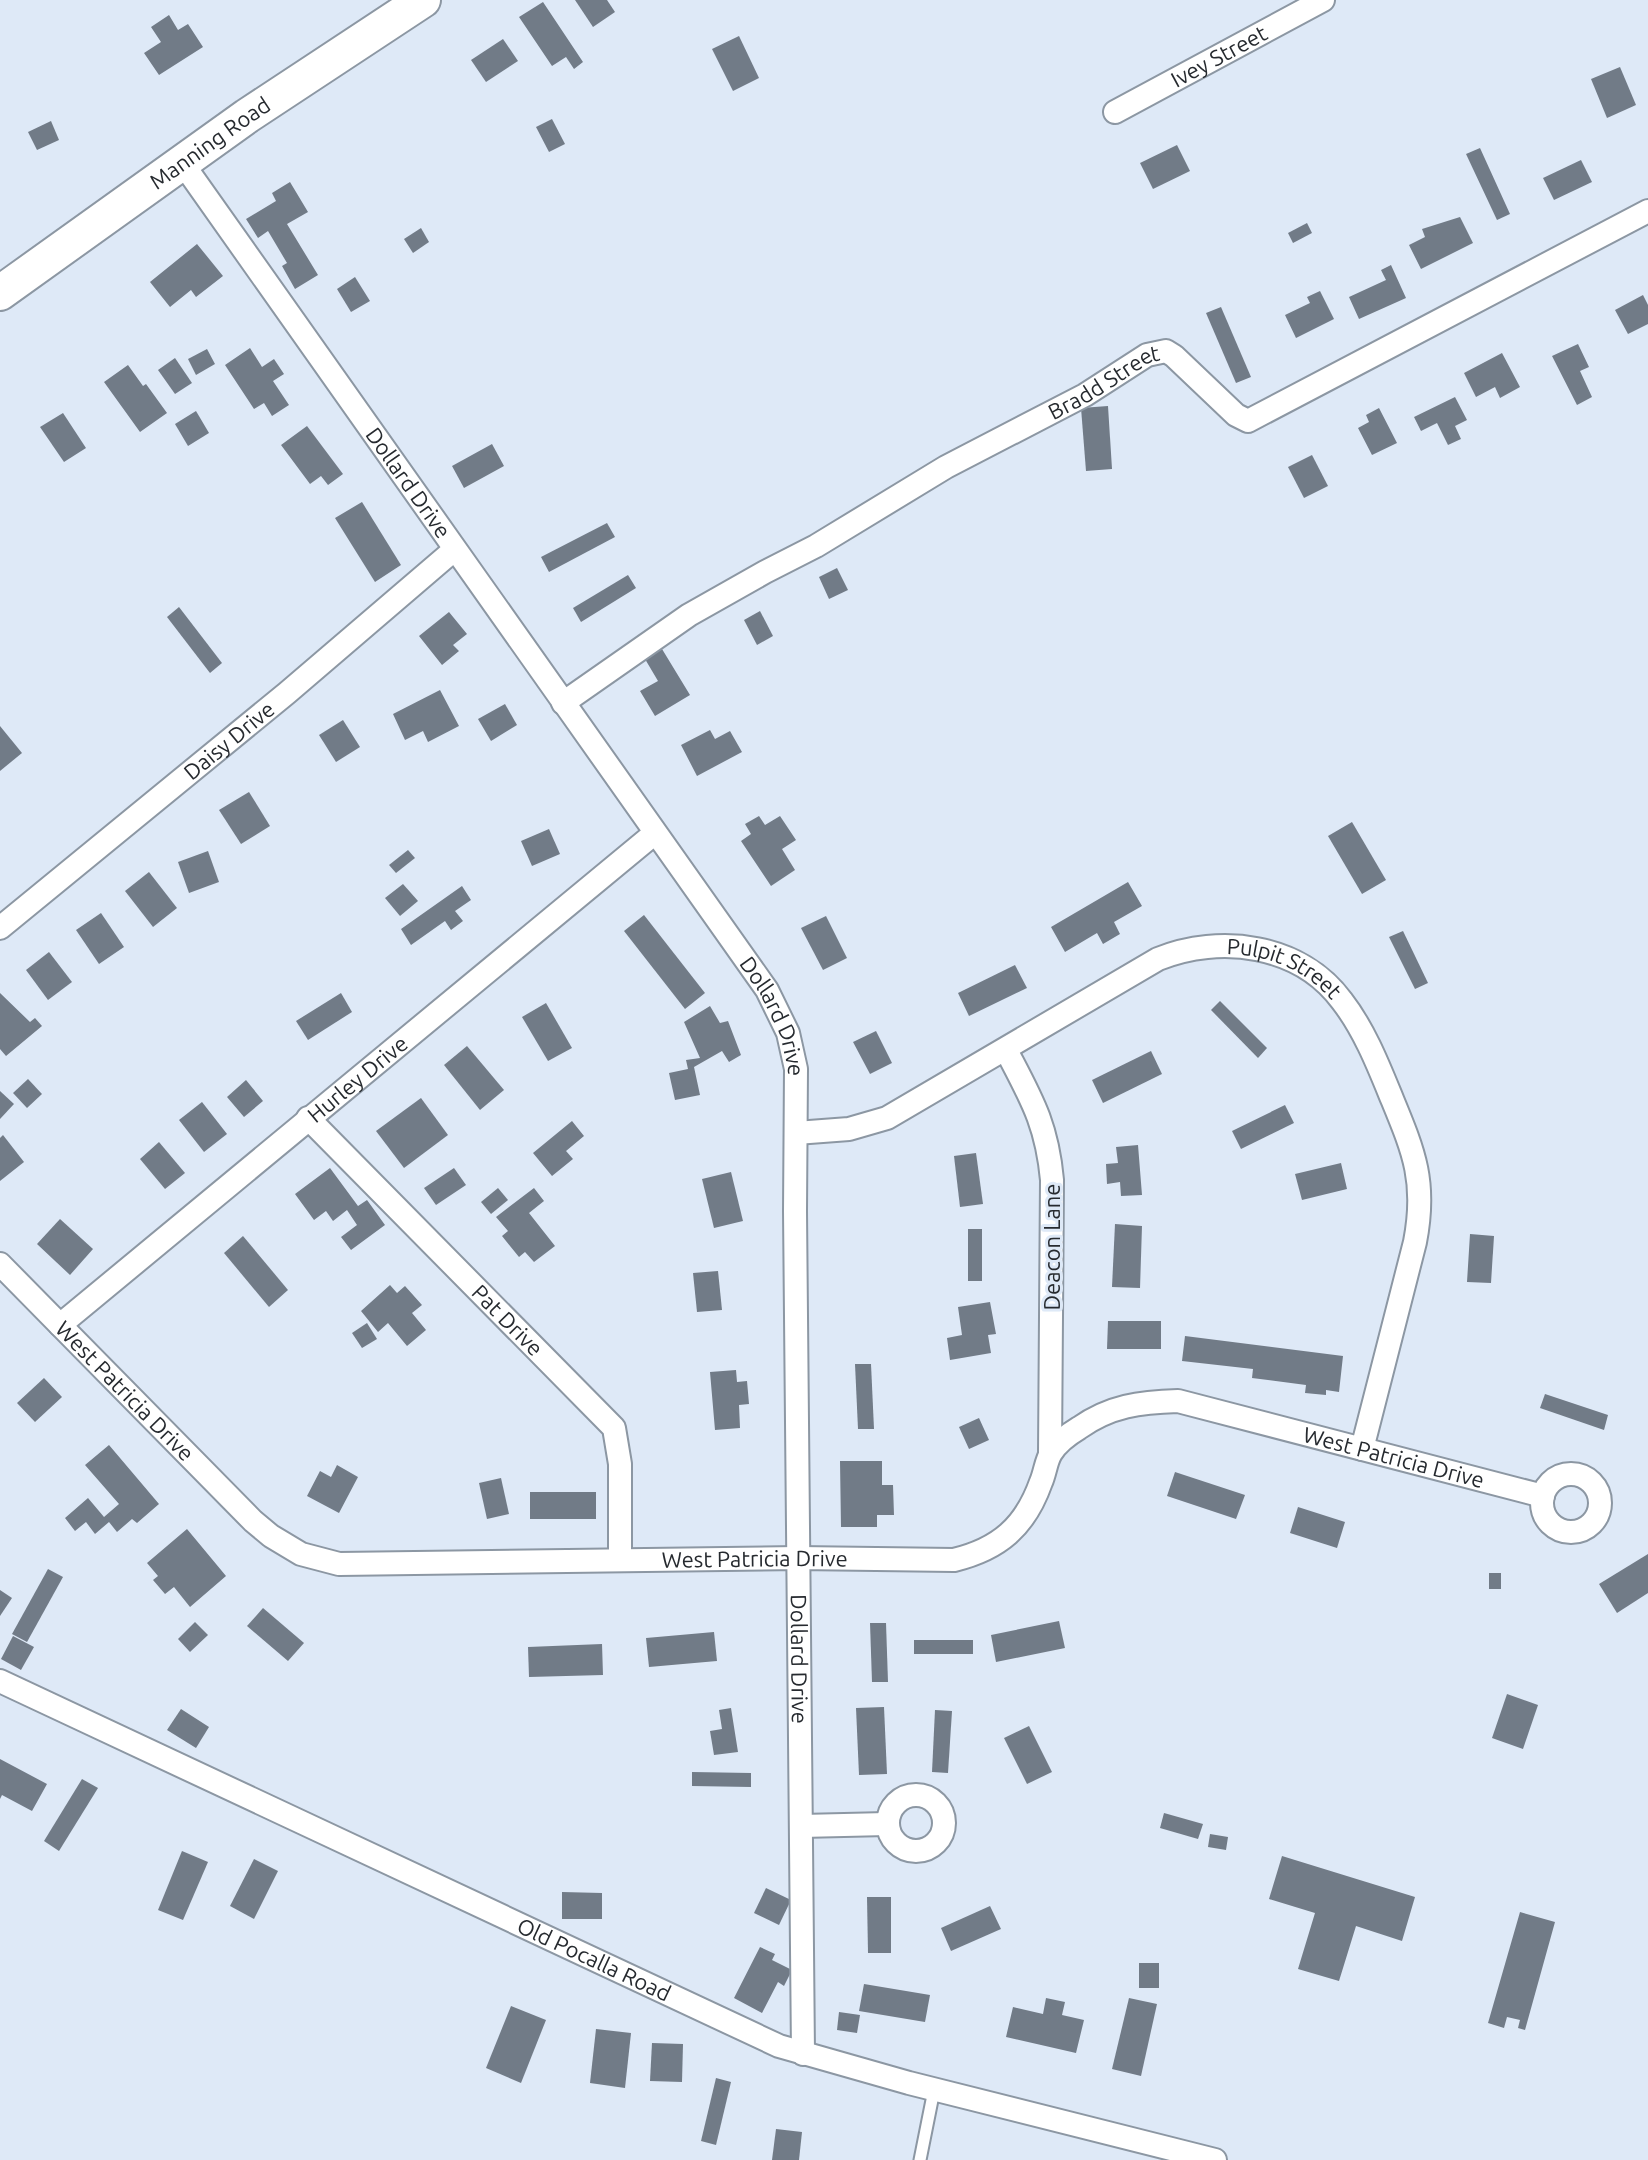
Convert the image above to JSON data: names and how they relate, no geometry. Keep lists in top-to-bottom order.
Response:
{
  "streets": {
    "main road": ["Manning Road"],
    "street": [
      "Ivey Street",
      "Bradd Street",
      "Dollard Drive",
      "Daisy Drive",
      "Pulpit Street",
      "Hurley Drive",
      "Deacon Lane",
      "Pat Drive",
      "West Patricia Drive",
      "Old Pocalla Road"
    ]
  },
  "crossings": [
    ["Manning Road", "Dollard Drive"],
    ["Bradd Street", "Dollard Drive"],
    ["Dollard Drive", "Daisy Drive"],
    ["Dollard Drive", "Pulpit Street"],
    ["Dollard Drive", "Hurley Drive"],
    ["Dollard Drive", "West Patricia Drive"],
    ["Dollard Drive", "Old Pocalla Road"],
    ["Pulpit Street", "Deacon Lane"],
    ["Pulpit Street", "West Patricia Drive"],
    ["Hurley Drive", "Pat Drive"],
    ["Hurley Drive", "West Patricia Drive"],
    ["Deacon Lane", "West Patricia Drive"],
    ["Pat Drive", "West Patricia Drive"]
  ]
}
